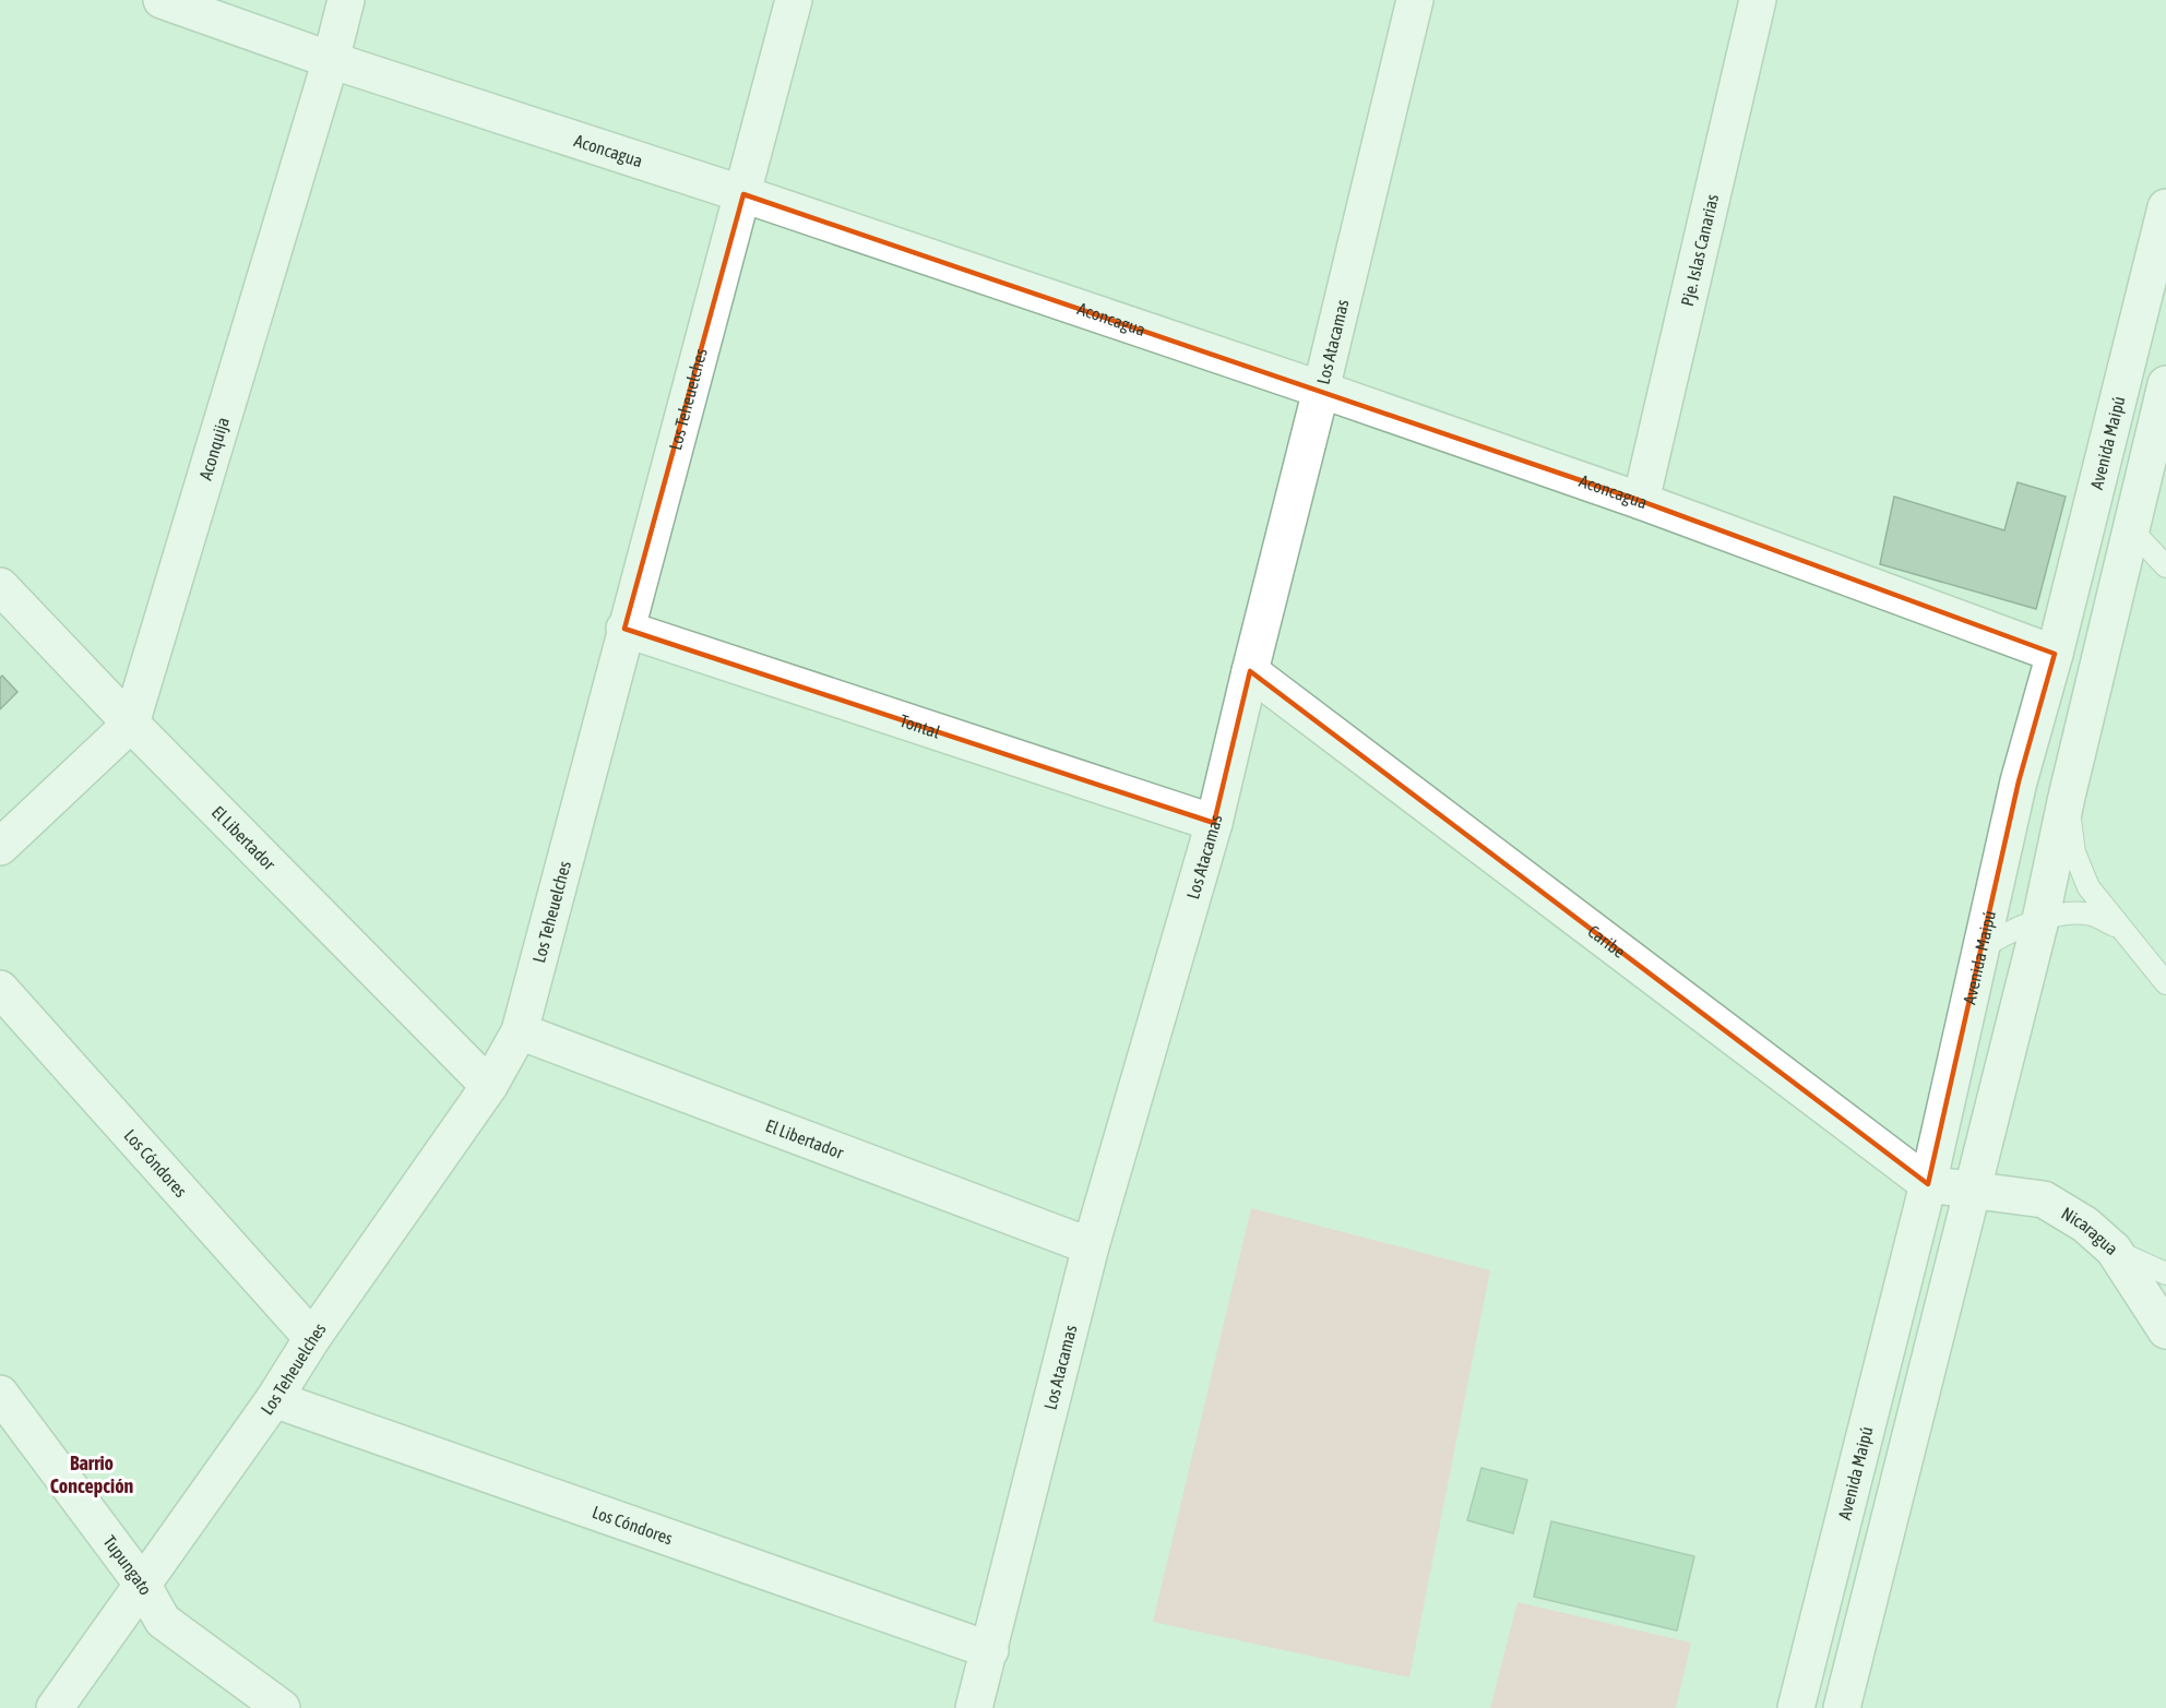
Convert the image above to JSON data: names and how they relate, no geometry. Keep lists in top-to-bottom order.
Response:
{
  "streets": {
    "street": [
      "Aconcagua",
      "Pje. Islas Canarias",
      "Los Atacamas",
      "Los Teheuelches",
      "Avenida Maipú",
      "Aconquija",
      "Tontal",
      "El Libertador",
      "Caribe",
      "Los Cóndores",
      "Nicaragua",
      "Tupungato"
    ]
  },
  "crossings": [
    ["Aconcagua", "Pje. Islas Canarias"],
    ["Aconcagua", "Los Atacamas"],
    ["Aconcagua", "Los Teheuelches"],
    ["Aconcagua", "Avenida Maipú"],
    ["Aconcagua", "Aconquija"],
    ["Los Atacamas", "Tontal"],
    ["Los Atacamas", "El Libertador"],
    ["Los Atacamas", "Caribe"],
    ["Los Atacamas", "Los Cóndores"],
    ["Los Teheuelches", "Tontal"],
    ["Los Teheuelches", "El Libertador"],
    ["Los Teheuelches", "Los Cóndores"],
    ["Los Teheuelches", "Tupungato"],
    ["Avenida Maipú", "Caribe"],
    ["Aconquija", "El Libertador"]
  ],
  "districts": ["Barrio Concepción"]
}
